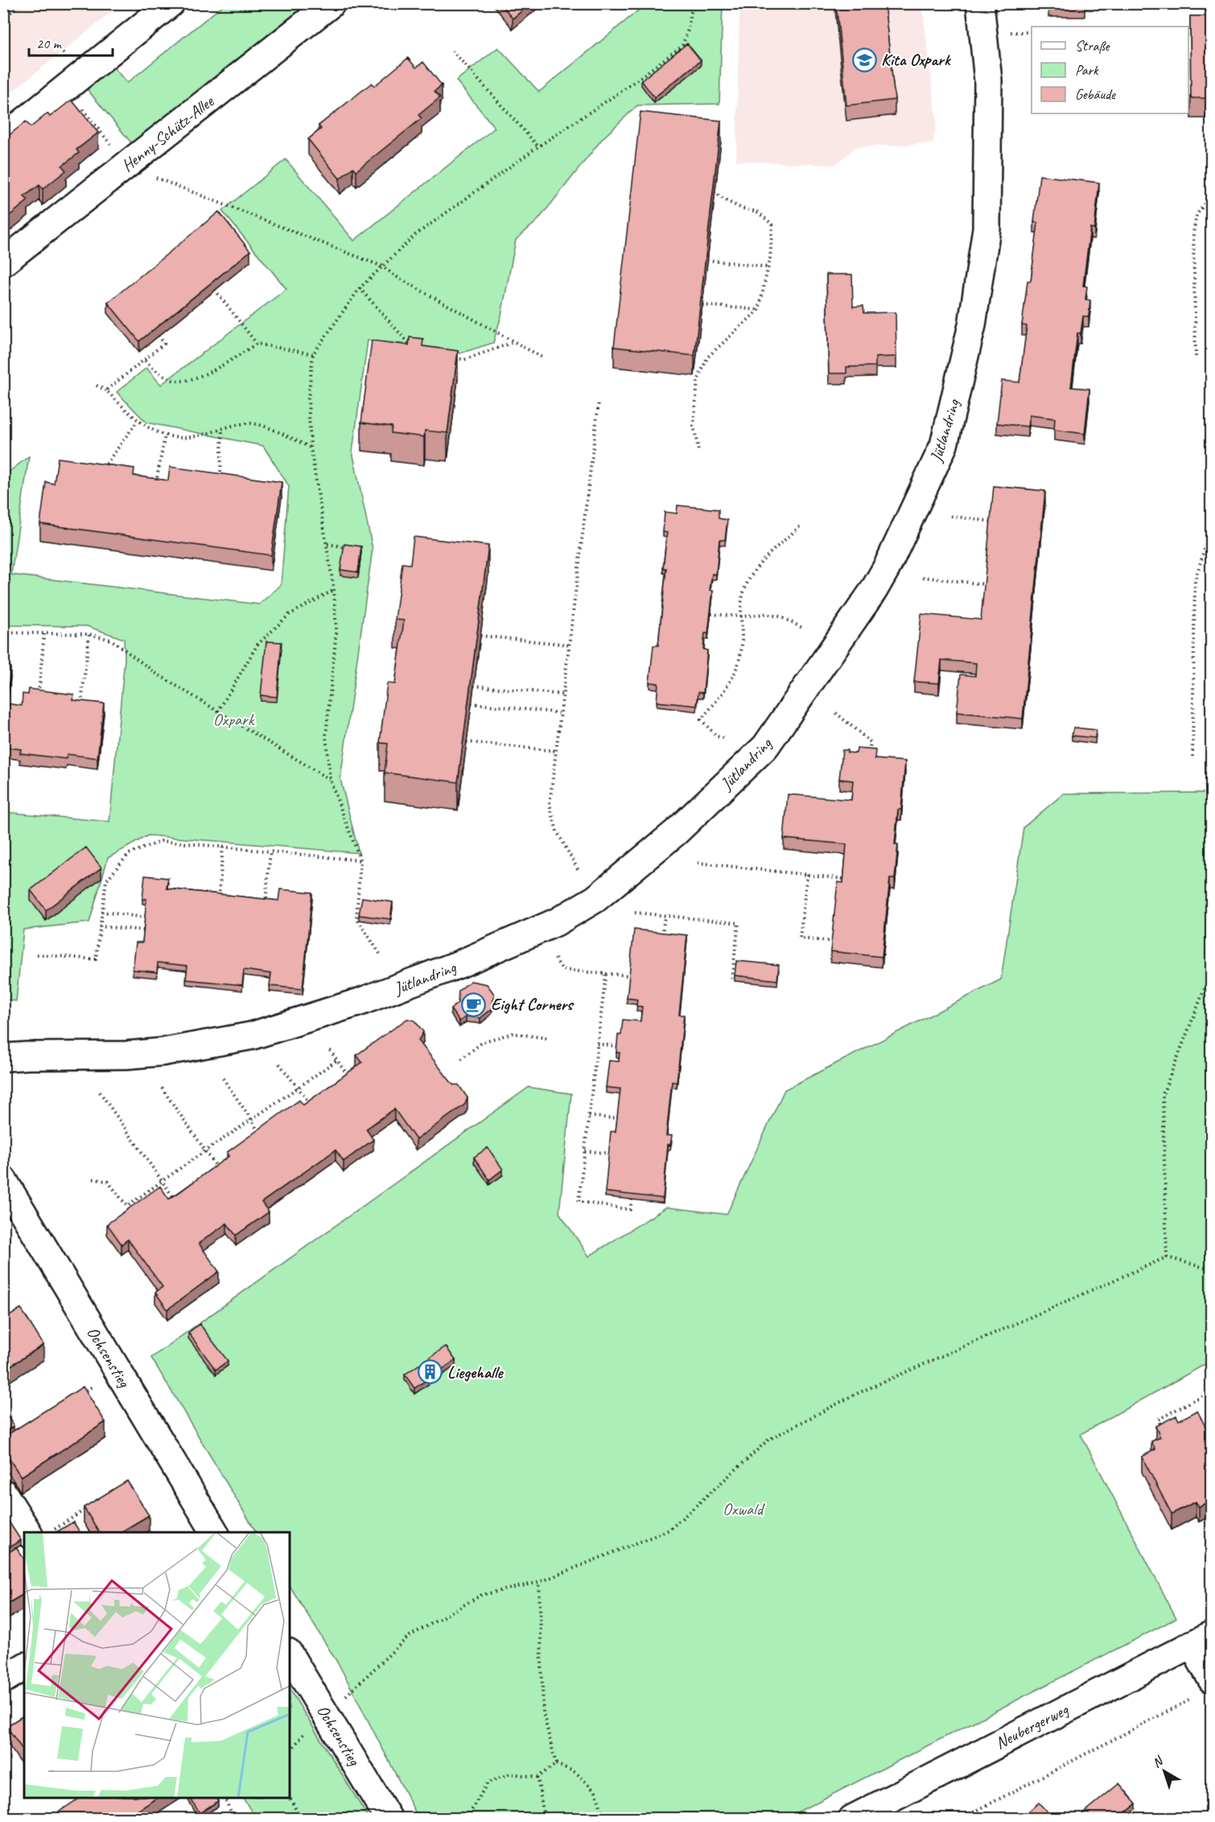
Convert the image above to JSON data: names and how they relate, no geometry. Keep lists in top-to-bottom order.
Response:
{
  "streets": {
    "street": [
      "Henny-Schütz-Allee",
      "Jütlandring",
      "Ochsenstieg",
      "Neubergerweg"
    ]
  },
  "parks": ["Oxpark", "Oxwald"],
  "places": {
    "school or university": ["Kita Oxpark"],
    "cafe": ["Eight Corners"],
    "building": ["Liegehalle"]
  },
  "legend": ["Straße", "Park", "Gebäude"],
  "scale_bar": "20 m",
  "north": "top left"
}
